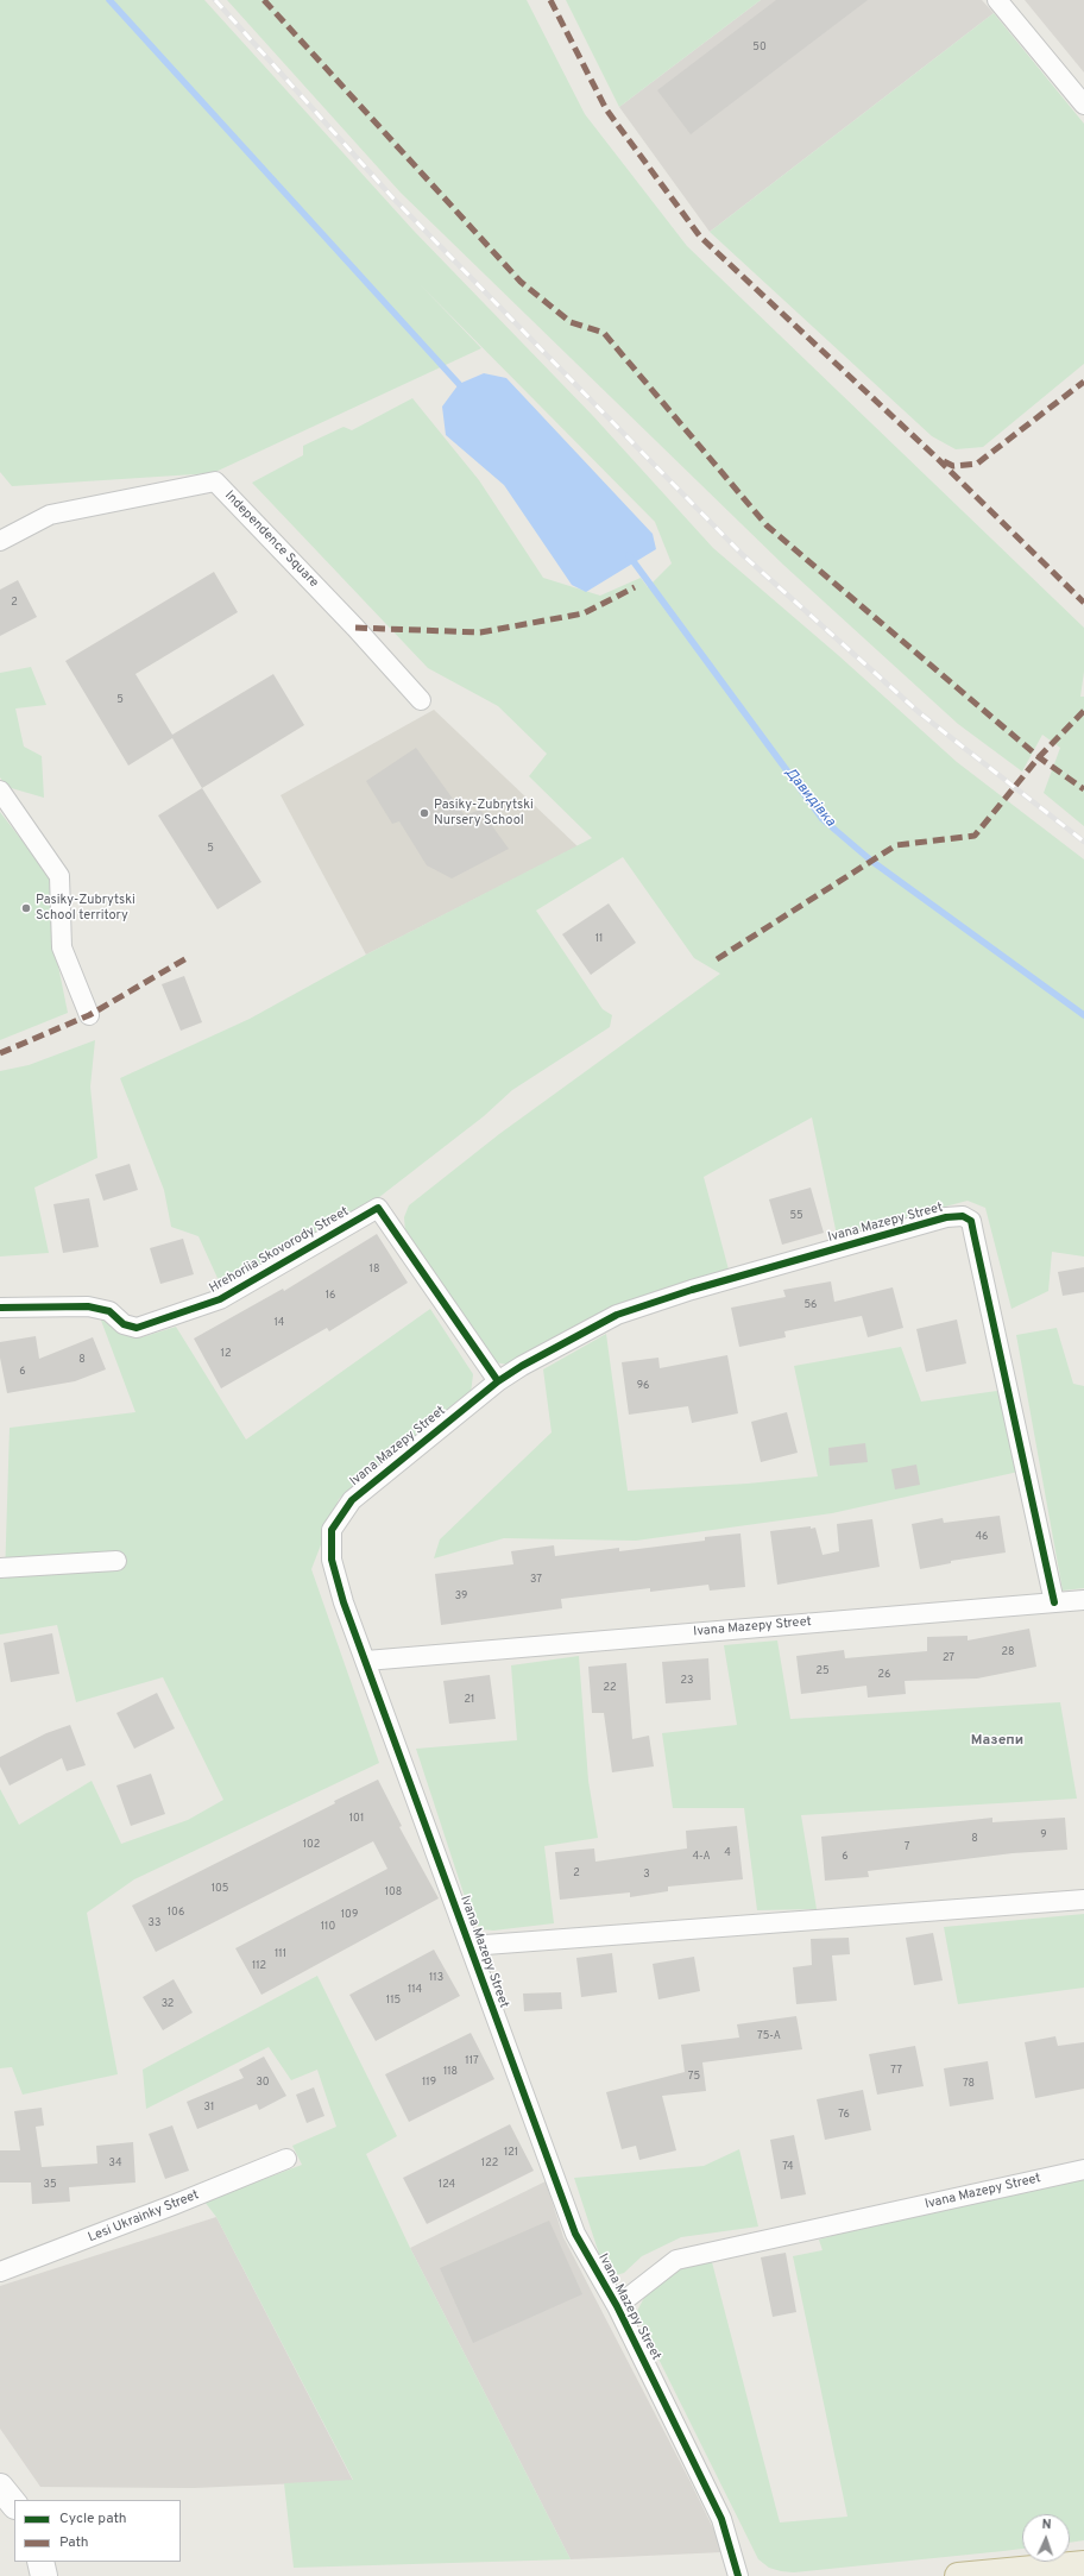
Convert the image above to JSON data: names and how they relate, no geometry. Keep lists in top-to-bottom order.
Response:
{
  "streets": {
    "street": [
      "Independence Square",
      "Ivana Mazepy Street",
      "Hrehoriia Skovorody Street",
      "Lesi Ukrainky Street"
    ]
  },
  "crossings": [
    ["Ivana Mazepy Street", "Hrehoriia Skovorody Street"]
  ],
  "districts": ["Мазепи"],
  "water": ["Давидівка"],
  "places": ["Pasiky-Zubrytski Nursery School", "Pasiky-Zubrytski School territory"],
  "house_numbers": [
    "50",
    "2",
    "5",
    "5",
    "11",
    "55",
    "18",
    "16",
    "56",
    "14",
    "12",
    "8",
    "6",
    "96",
    "46",
    "37",
    "39",
    "28",
    "27",
    "25",
    "26",
    "23",
    "22",
    "21",
    "101",
    "9",
    "8",
    "102",
    "7",
    "4",
    "4-А",
    "6",
    "2",
    "3",
    "105",
    "108",
    "106",
    "109",
    "33",
    "110",
    "111",
    "112",
    "113",
    "114",
    "115",
    "32",
    "75-А",
    "117",
    "77",
    "118",
    "75",
    "30",
    "119",
    "78",
    "31",
    "76",
    "121",
    "34",
    "122",
    "74",
    "35",
    "124"
  ],
  "legend": ["Cycle path", "Path"],
  "north": "top"
}
